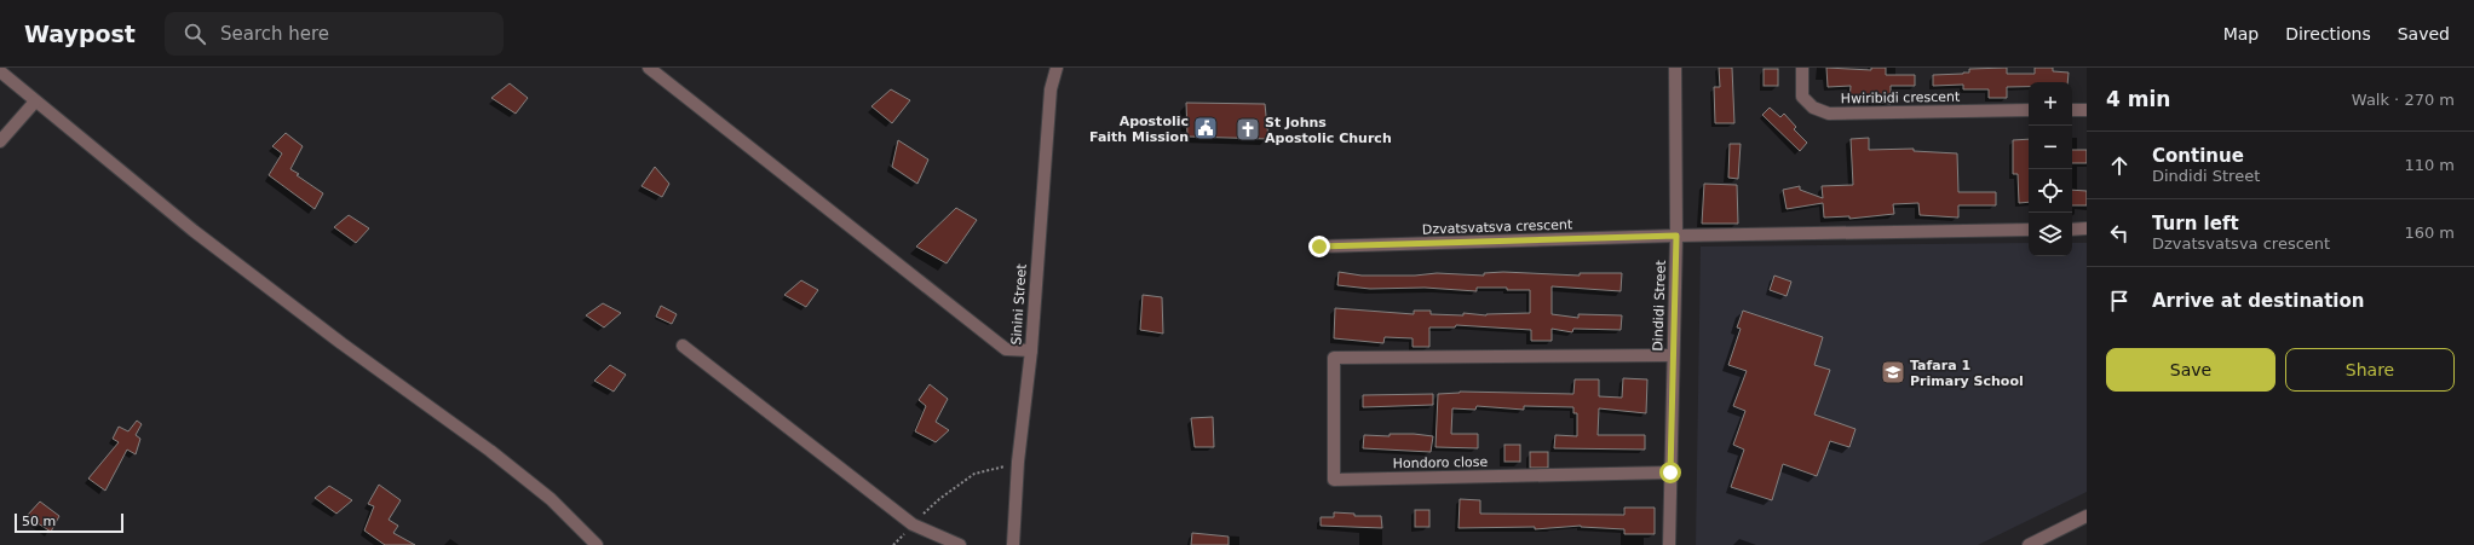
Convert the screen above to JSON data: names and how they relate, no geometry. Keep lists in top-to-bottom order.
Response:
{
  "streets": {
    "street": [
      "Hwiribidi crescent",
      "Dzvatsvatsva crescent",
      "Sinini Street",
      "Dindidi Street",
      "Hondoro close"
    ]
  },
  "crossings": [
    ["Dzvatsvatsva crescent", "Dindidi Street"],
    ["Dindidi Street", "Hondoro close"]
  ],
  "places": {
    "public building": ["Apostolic Faith Mission"],
    "church": ["St Johns Apostolic Church"],
    "school or university": ["Tafara 1 Primary School"]
  },
  "scale_bar": "50 m",
  "page": {
    "header": "Waypost",
    "search": "Search here",
    "nav": ["Map", "Directions", "Saved"],
    "heading": ["4 min", "Walk · 270 m"],
    "map_buttons": ["+", "−"],
    "list": [
      ["Continue", "Dindidi Street", "110 m"],
      ["Turn left", "Dzvatsvatsva crescent", "160 m"],
      "Arrive at destination"
    ],
    "buttons": ["Save", "Share"],
    "scale": "50 m"
  }
}
